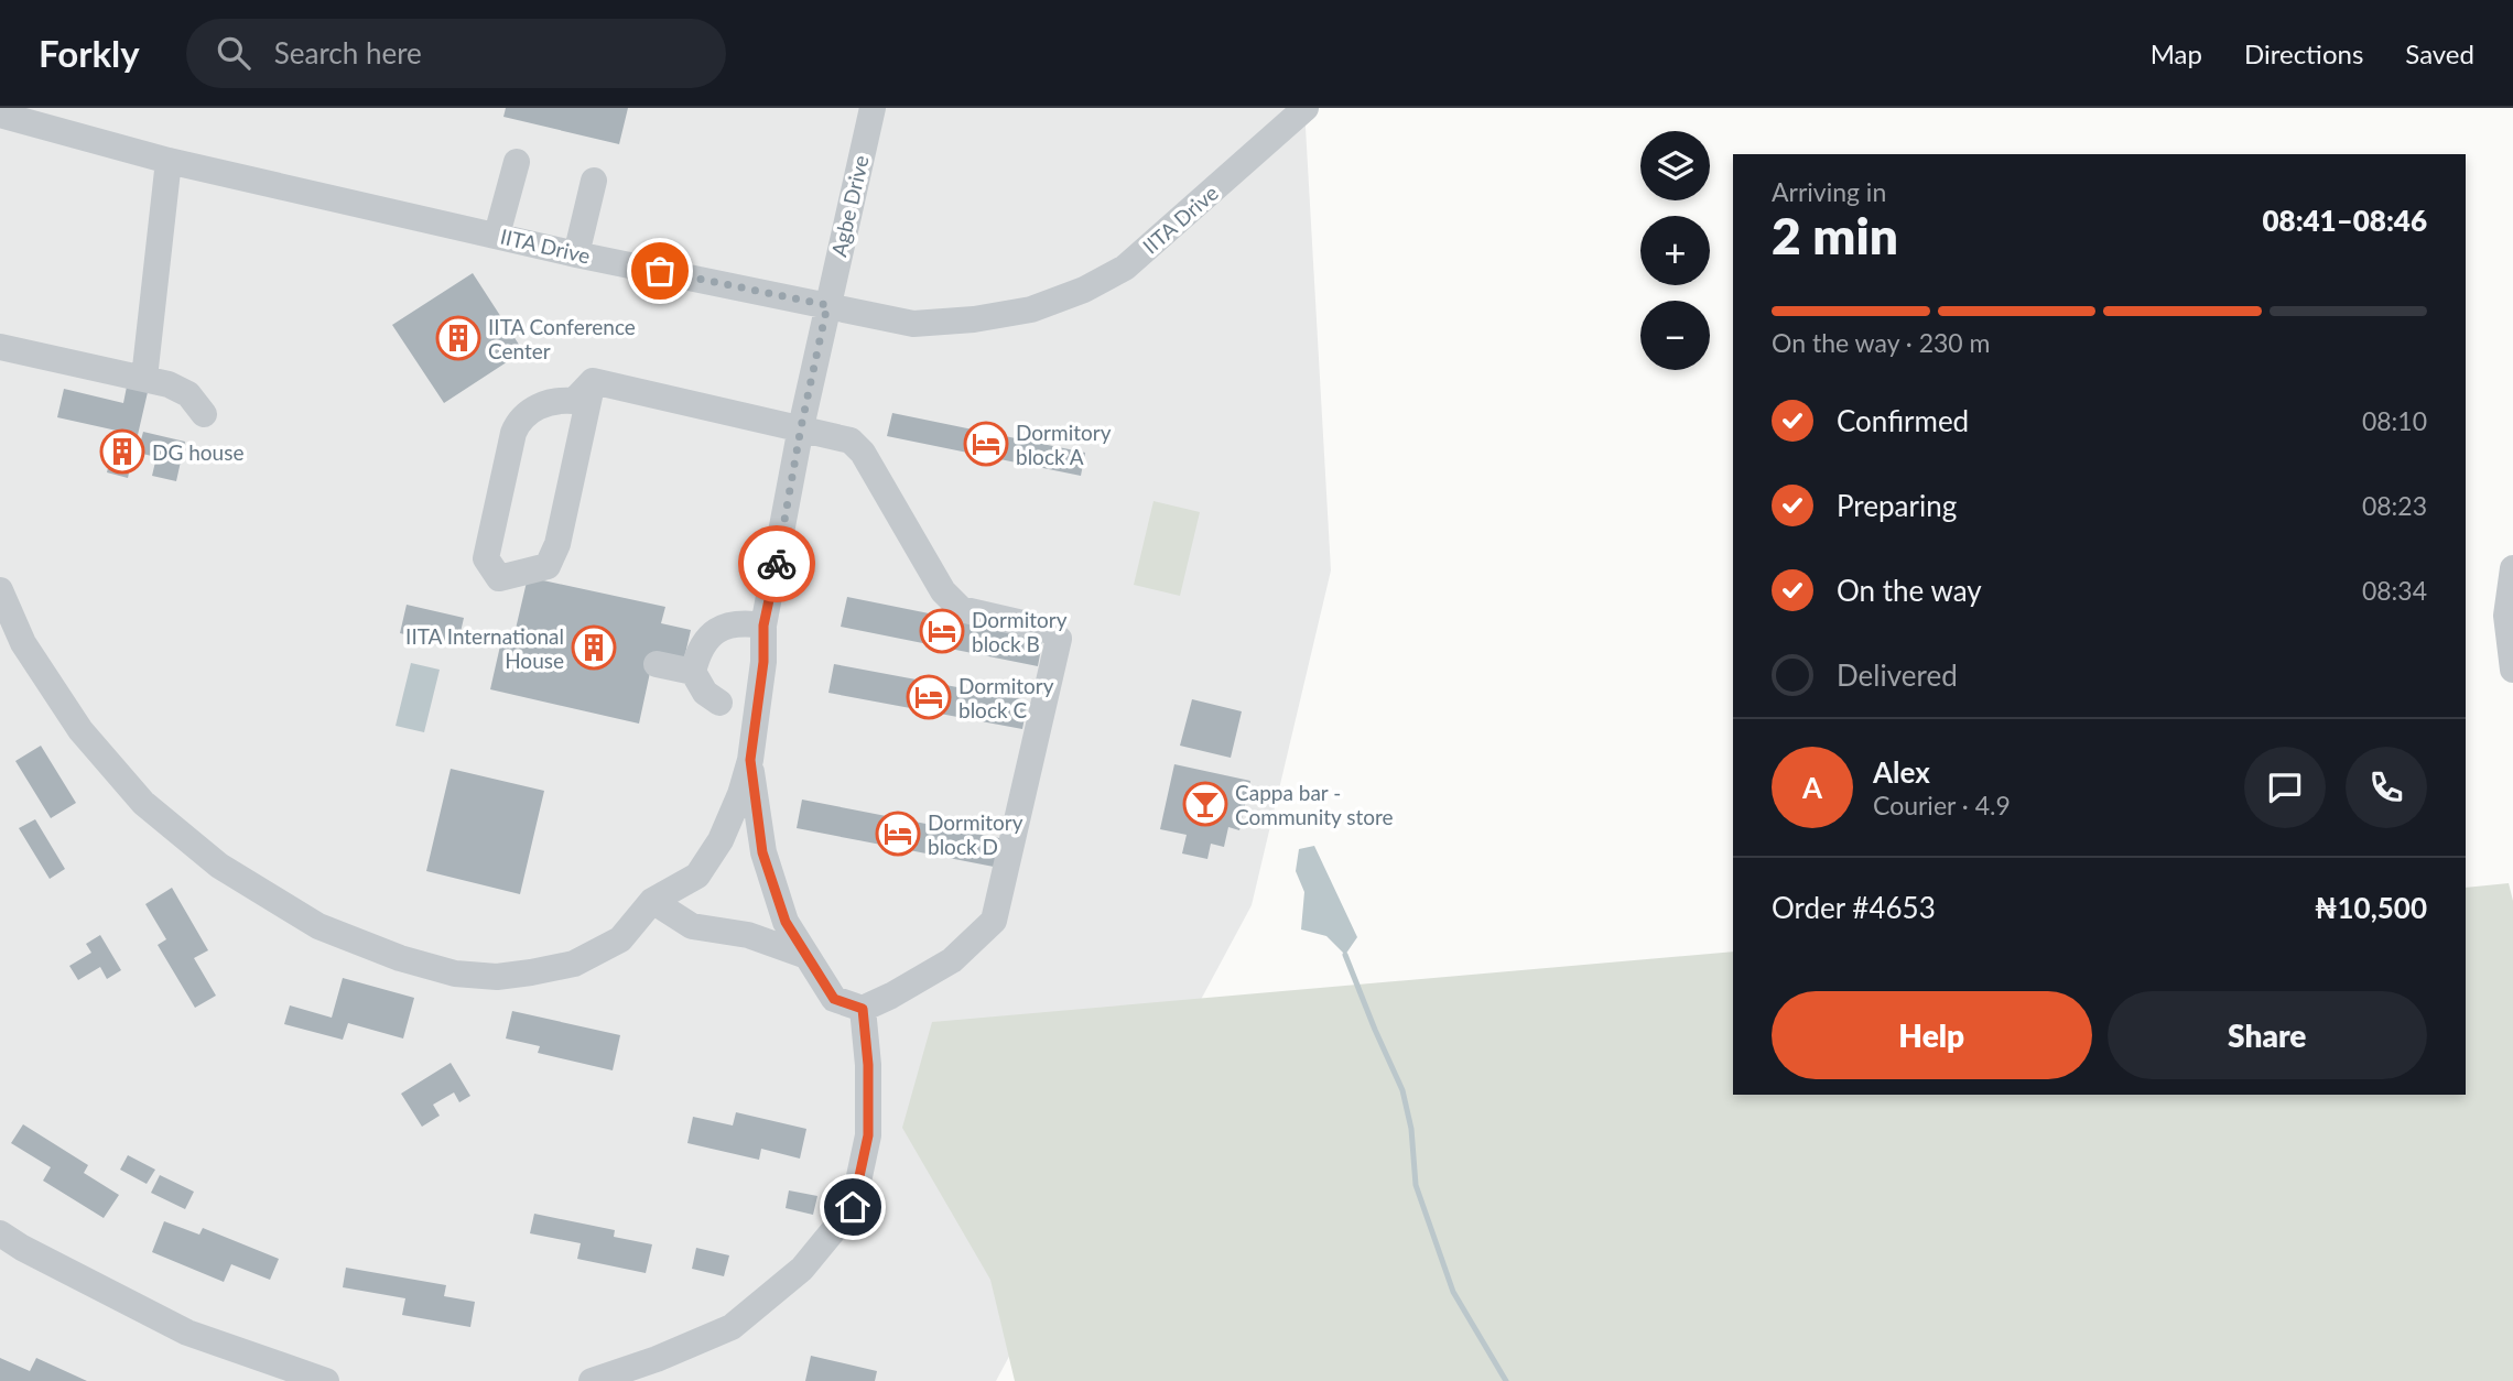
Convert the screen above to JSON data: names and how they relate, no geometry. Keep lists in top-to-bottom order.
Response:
{
  "streets": {
    "street": ["Agbe Drive", "IITA Drive"]
  },
  "crossings": [
    ["Agbe Drive", "IITA Drive"]
  ],
  "places": {
    "building": ["IITA Conference Center", "DG house", "IITA International House"],
    "hotel": [
      "Dormitory block A",
      "Dormitory block B",
      "Dormitory block C",
      "Dormitory block D"
    ],
    "bar": ["Cappa bar - Community store"]
  },
  "page": {
    "header": "Forkly",
    "search": "Search here",
    "nav": ["Map", "Directions", "Saved"],
    "map_buttons": ["+", "−"],
    "heading": ["2 min", "Arriving in", "08:41–08:46"],
    "panel": [
      "Alex",
      "Courier · 4.9",
      "Order #4653",
      "₦10,500"
    ],
    "bar": "On the way · 230 m",
    "list": [
      ["Confirmed", "08:10"],
      ["Preparing", "08:23"],
      ["On the way", "08:34"],
      "Delivered"
    ],
    "round": "A",
    "buttons": ["Help", "Share"]
  }
}
